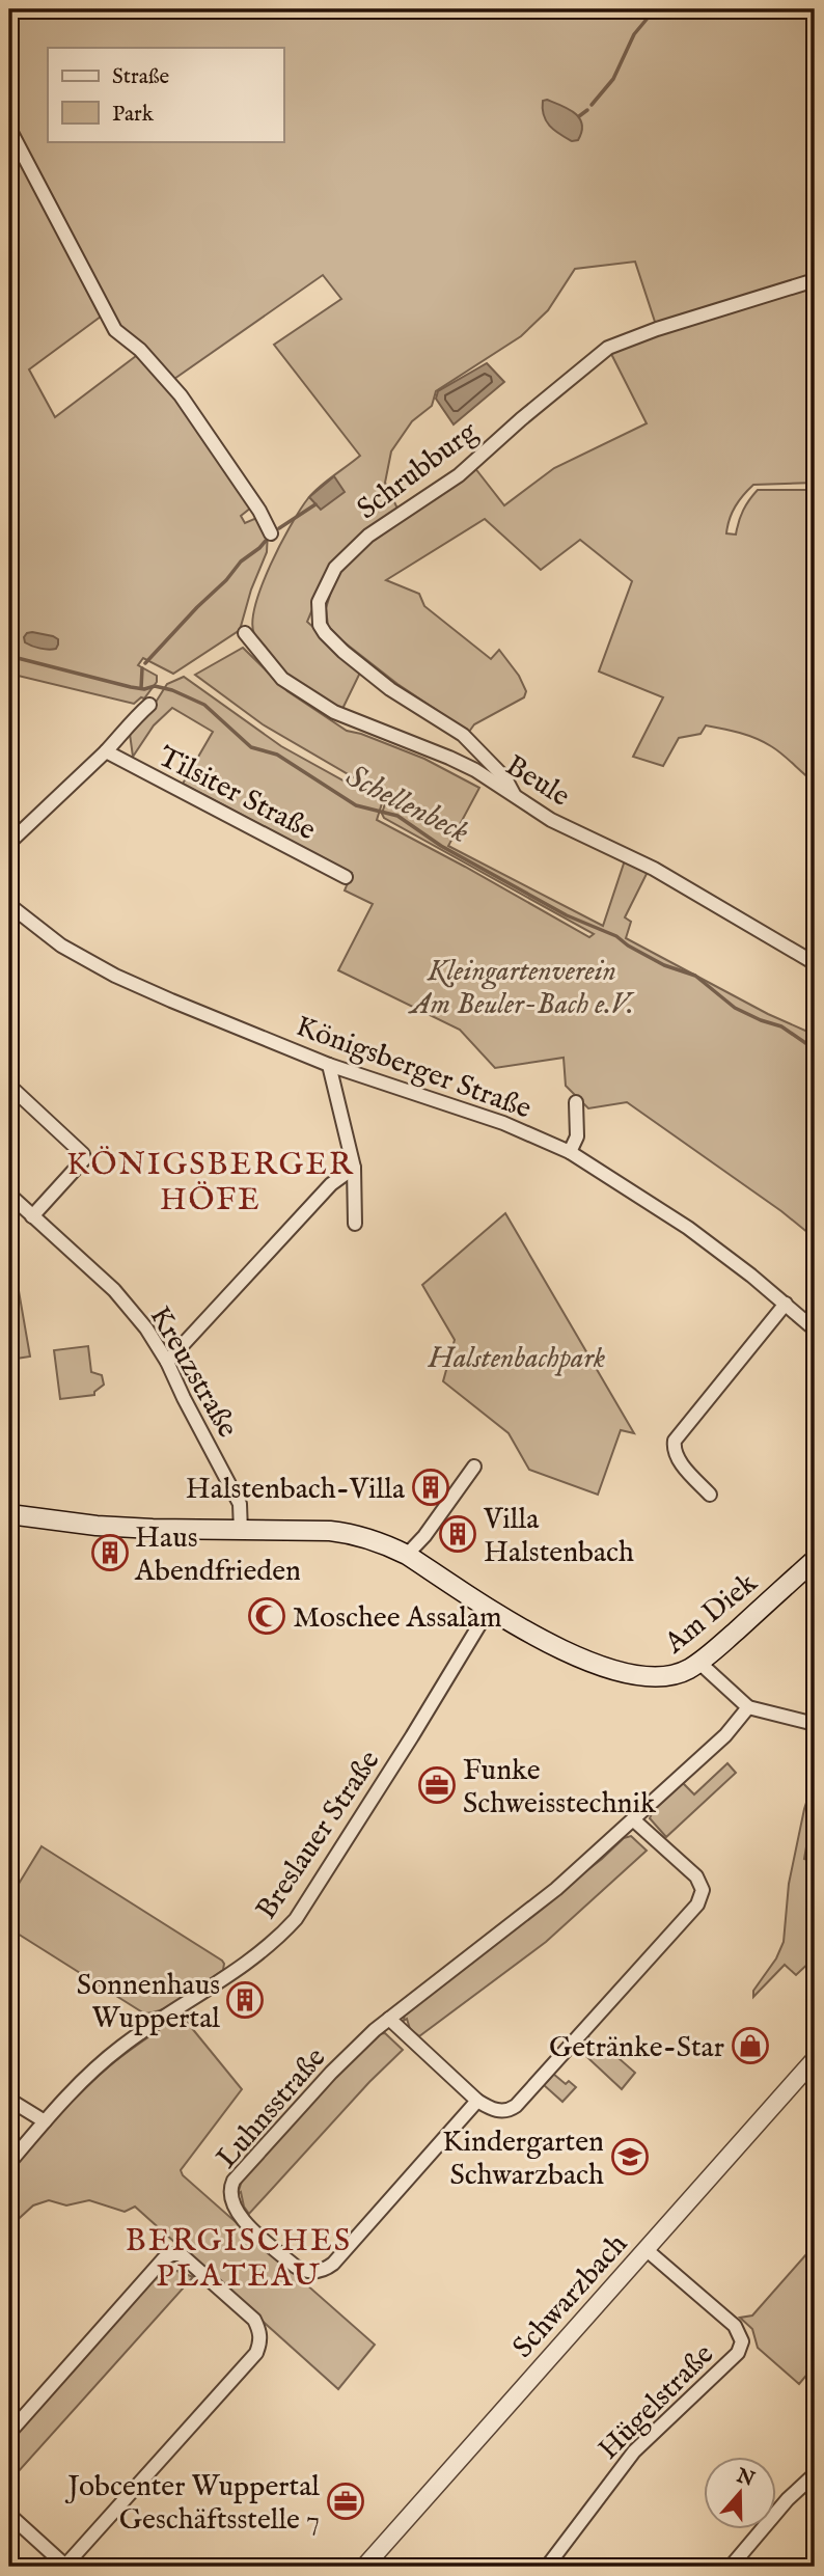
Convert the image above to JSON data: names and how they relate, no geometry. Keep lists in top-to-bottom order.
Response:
{
  "streets": {
    "main road": ["Am Diek"],
    "street": [
      "Schrubburg",
      "Beule",
      "Tilsiter Straße",
      "Königsberger Straße",
      "Kreuzstraße",
      "Breslauer Straße",
      "Luhnsstraße",
      "Schwarzbach",
      "Hügelstraße"
    ]
  },
  "crossings": [
    ["Schrubburg", "Beule"],
    ["Kreuzstraße", "Am Diek"],
    ["Am Diek", "Breslauer Straße"],
    ["Schwarzbach", "Hügelstraße"]
  ],
  "districts": ["KÖNIGSBERGER HÖFE", "BERGISCHES PLATEAU"],
  "water": ["Schellenbeck"],
  "parks": ["Kleingartenverein Am Beuler-Bach e.V.", "Halstenbachpark"],
  "places": {
    "building": [
      "Halstenbach-Villa",
      "Villa Halstenbach",
      "Haus Abendfrieden",
      "Sonnenhaus Wuppertal"
    ],
    "mosque": ["Moschee Assalam"],
    "office": ["Funke Schweisstechnik", "Jobcenter Wuppertal Geschäftsstelle 7"],
    "shop": ["Getränke-Star"],
    "school or university": ["Kindergarten Schwarzbach"]
  },
  "legend": ["Straße", "Park"],
  "north": "top"
}
